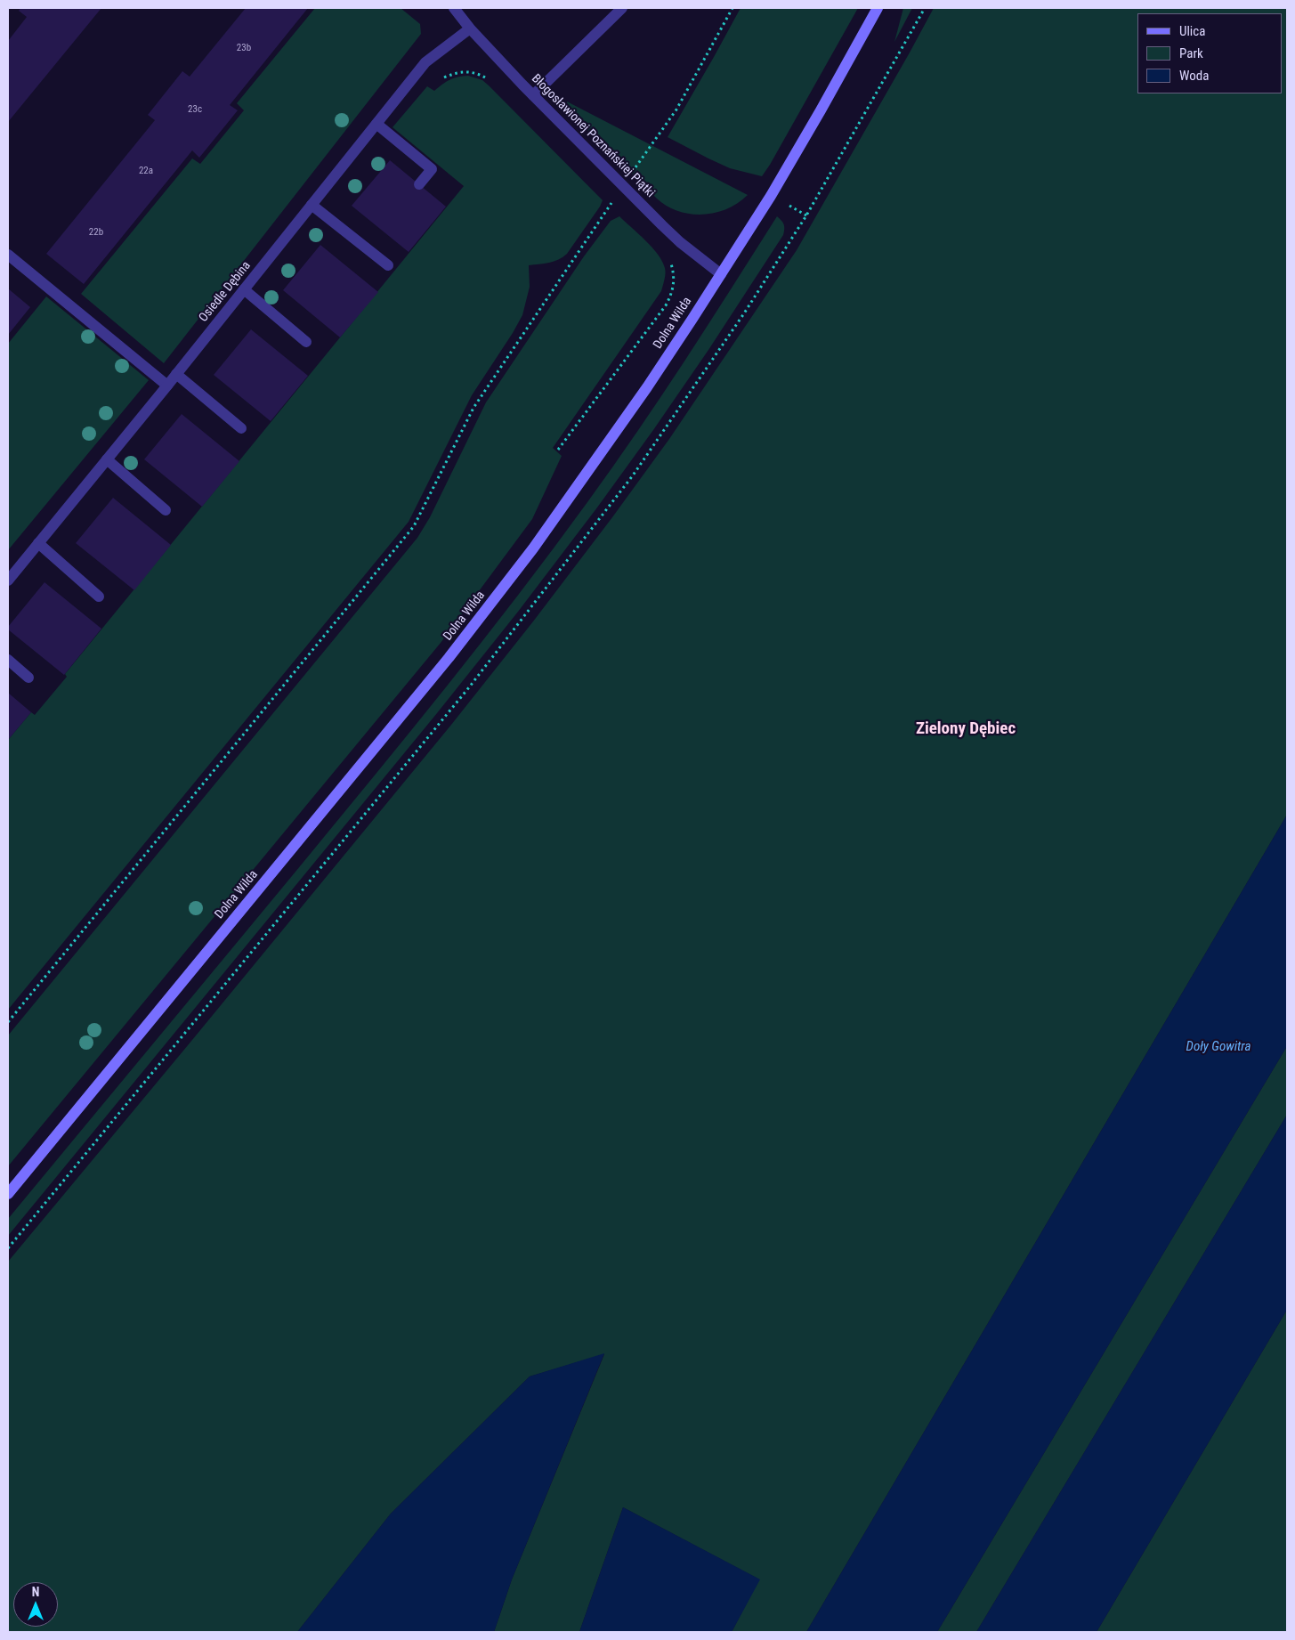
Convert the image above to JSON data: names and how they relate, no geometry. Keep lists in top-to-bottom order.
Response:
{
  "streets": {
    "main road": ["Dolna Wilda"],
    "street": ["Błogosławionej Poznańskiej Piątki", "Osiedle Dębina"]
  },
  "crossings": [
    ["Błogosławionej Poznańskiej Piątki", "Osiedle Dębina"],
    ["Błogosławionej Poznańskiej Piątki", "Dolna Wilda"]
  ],
  "districts": ["Zielony Dębiec"],
  "water": ["Doły Gowitra"],
  "house_numbers": [
    "23b",
    "23c",
    "22a",
    "22b"
  ],
  "legend": ["Ulica", "Park", "Woda"],
  "north": "top"
}
